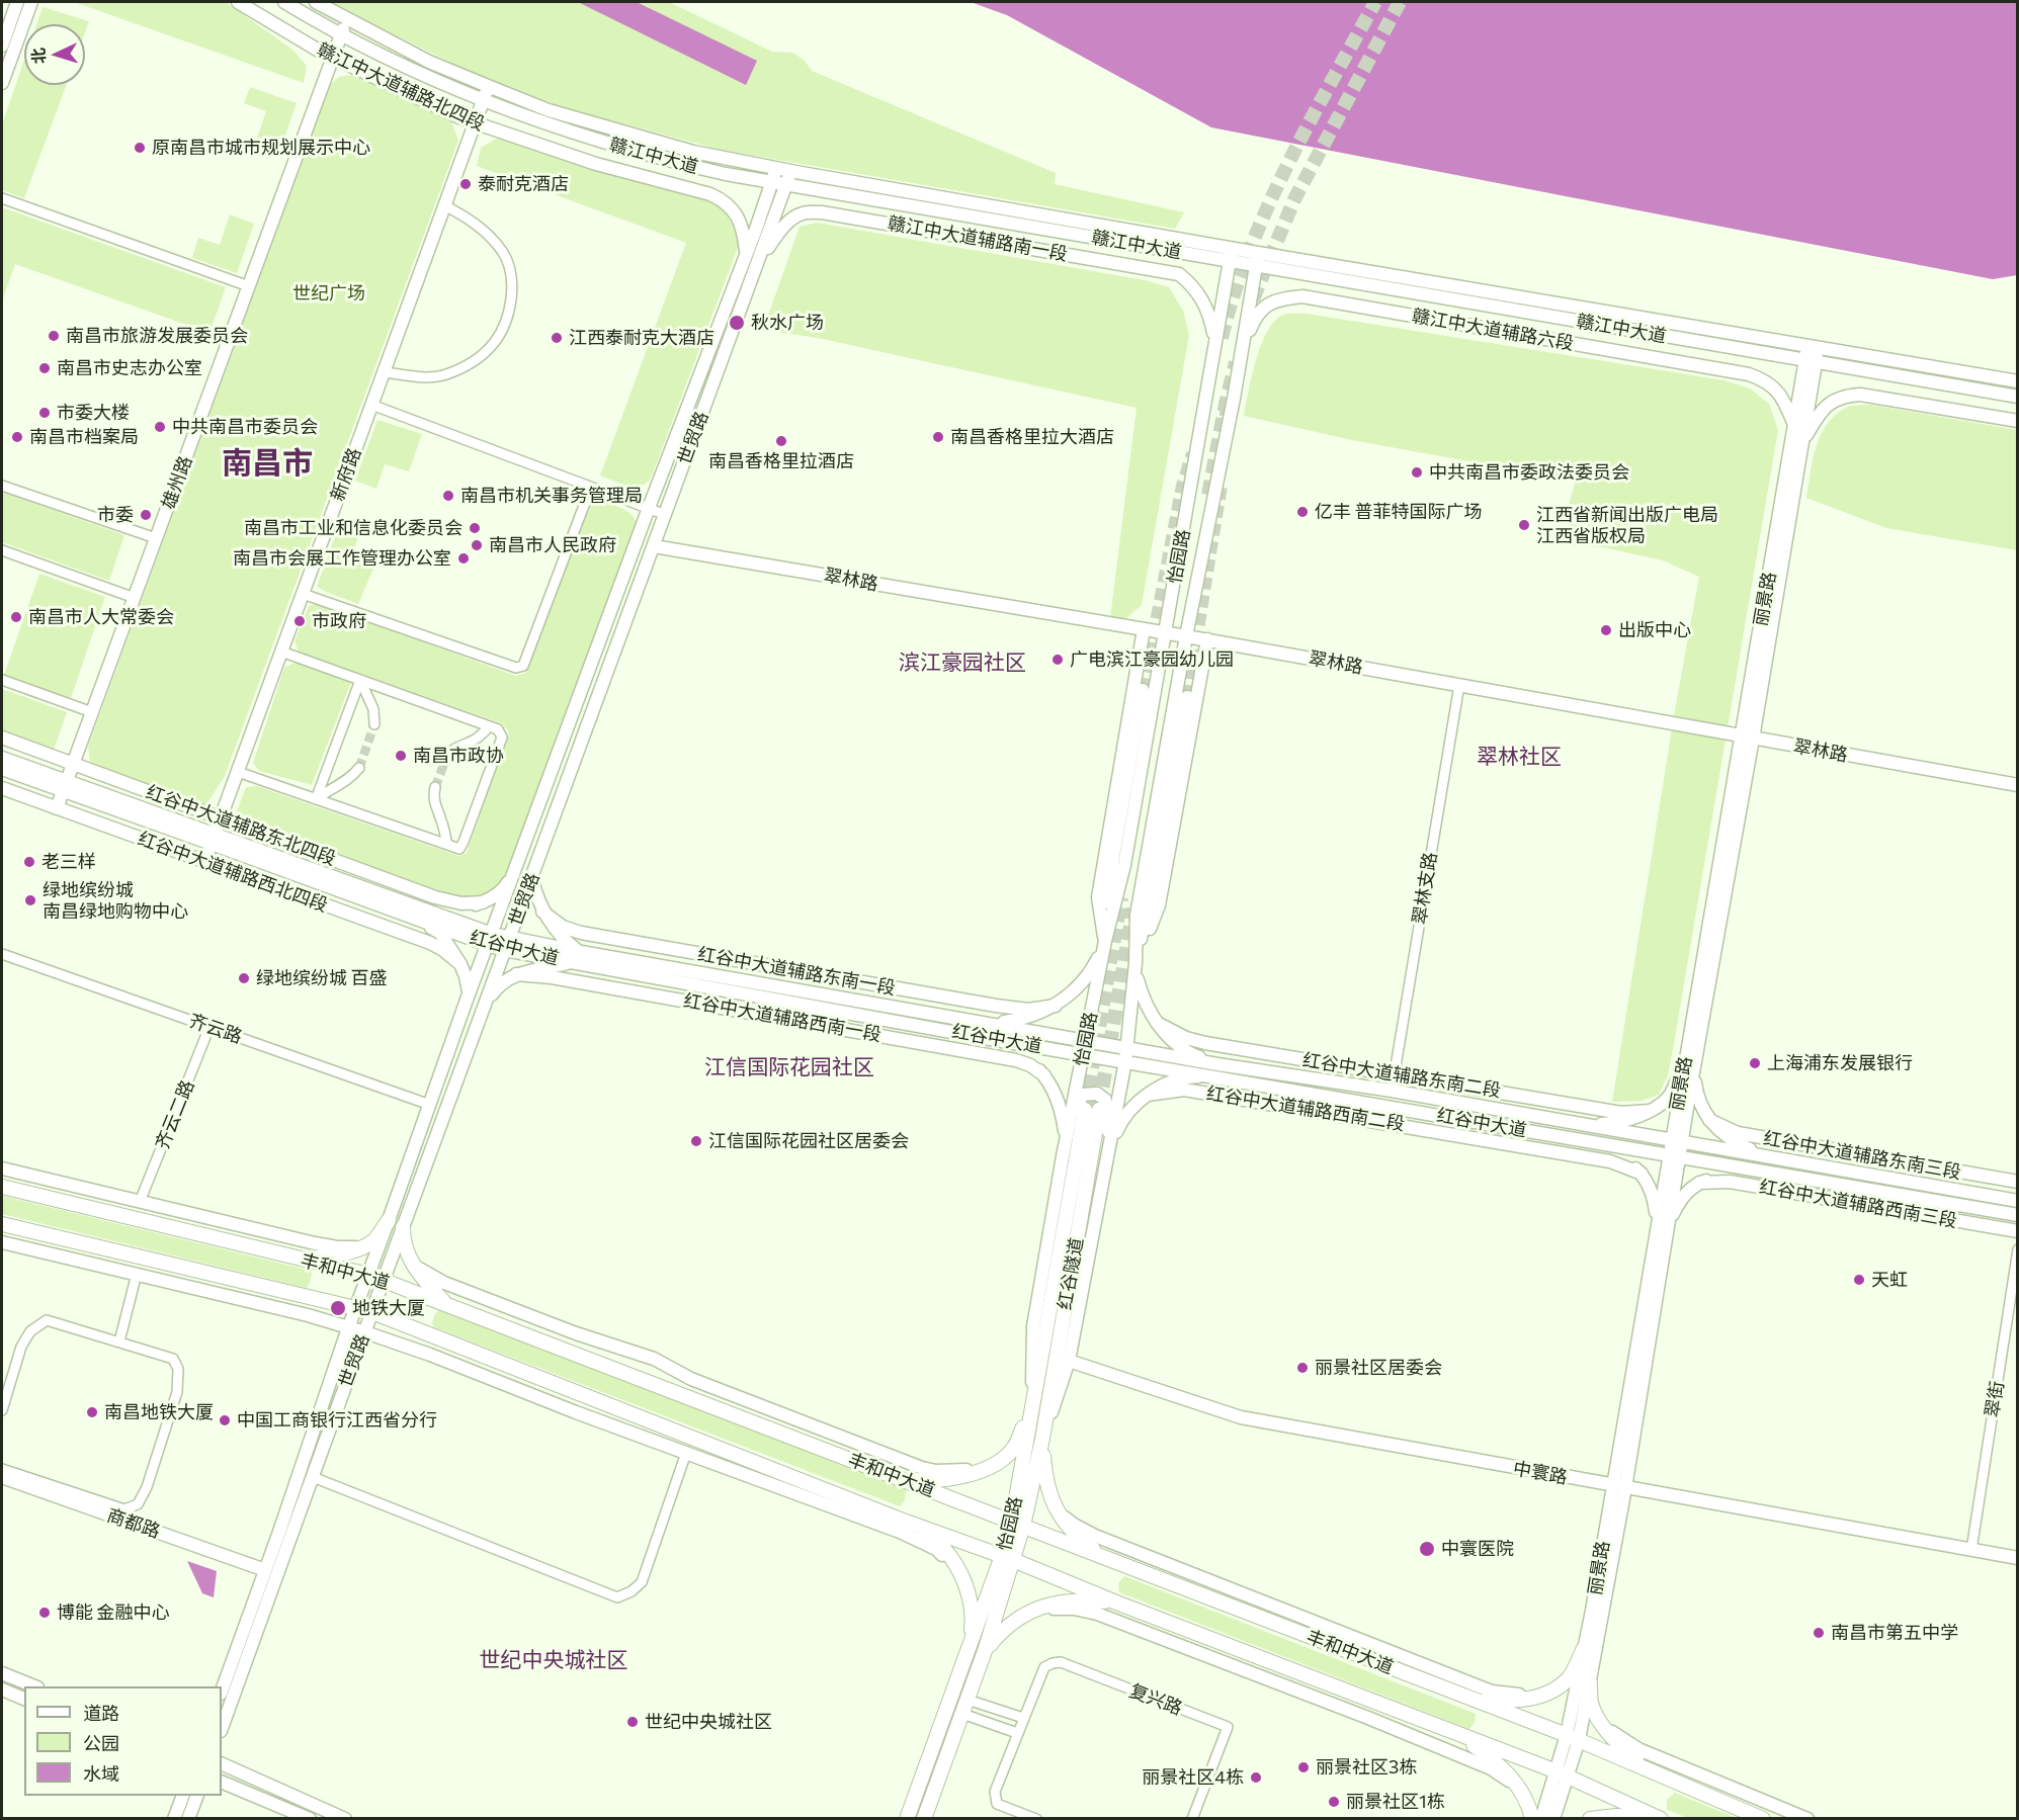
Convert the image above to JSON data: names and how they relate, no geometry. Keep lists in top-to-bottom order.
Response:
{
  "streets": {
    "main road": [
      "赣江中大道辅路北四段",
      "赣江中大道",
      "赣江中大道辅路南一段",
      "赣江中大道辅路六段",
      "世贸路",
      "新府路",
      "雄州路",
      "怡园路",
      "翠林路",
      "丽景路",
      "红谷中大道辅路东北四段",
      "红谷中大道辅路西北四段",
      "红谷中大道",
      "红谷中大道辅路东南一段",
      "红谷中大道辅路西南一段",
      "红谷中大道辅路东南二段",
      "红谷中大道辅路西南二段",
      "红谷中大道辅路东南三段",
      "红谷中大道辅路西南三段",
      "丰和中大道",
      "红谷隧道",
      "中寰路",
      "商都路"
    ],
    "street": [
      "翠林支路",
      "齐云路",
      "齐云二路",
      "翠街",
      "复兴路"
    ]
  },
  "crossings": [
    ["赣江中大道辅路北四段", "世贸路"],
    ["赣江中大道辅路北四段", "新府路"],
    ["赣江中大道辅路北四段", "雄州路"],
    ["赣江中大道", "世贸路"],
    ["赣江中大道", "新府路"],
    ["赣江中大道", "雄州路"],
    ["赣江中大道", "怡园路"],
    ["赣江中大道", "丽景路"],
    ["赣江中大道辅路南一段", "世贸路"],
    ["赣江中大道辅路南一段", "怡园路"],
    ["赣江中大道辅路六段", "怡园路"],
    ["赣江中大道辅路六段", "丽景路"],
    ["世贸路", "翠林路"],
    ["世贸路", "红谷中大道"],
    ["世贸路", "齐云路"],
    ["世贸路", "丰和中大道"],
    ["世贸路", "商都路"],
    ["新府路", "红谷中大道辅路东北四段"],
    ["新府路", "红谷中大道辅路西北四段"],
    ["新府路", "红谷中大道"],
    ["雄州路", "红谷中大道辅路东北四段"],
    ["雄州路", "红谷中大道辅路西北四段"],
    ["雄州路", "红谷中大道"],
    ["怡园路", "翠林路"],
    ["怡园路", "红谷中大道"],
    ["怡园路", "丰和中大道"],
    ["怡园路", "红谷隧道"],
    ["怡园路", "中寰路"],
    ["翠林路", "丽景路"],
    ["翠林路", "翠林支路"],
    ["丽景路", "红谷中大道"],
    ["丽景路", "丰和中大道"],
    ["丽景路", "中寰路"],
    ["翠林支路", "红谷中大道"],
    ["翠林支路", "红谷中大道辅路东南二段"],
    ["齐云路", "齐云二路"],
    ["翠街", "中寰路"]
  ],
  "districts": [
    "南昌市",
    "滨江豪园社区",
    "翠林社区",
    "江信国际花园社区",
    "世纪中央城社区"
  ],
  "parks": ["世纪广场"],
  "places": [
    "原南昌市城市规划展示中心",
    "泰耐克酒店",
    "秋水广场",
    "南昌市旅游发展委员会",
    "江西泰耐克大酒店",
    "南昌市史志办公室",
    "市委大楼",
    "中共南昌市委员会",
    "南昌市档案局",
    "南昌香格里拉大酒店",
    "南昌香格里拉酒店",
    "中共南昌市委政法委员会",
    "南昌市机关事务管理局",
    "亿丰 普菲特国际广场",
    "市委",
    "江西省新闻出版广电局 江西省版权局",
    "南昌市工业和信息化委员会",
    "南昌市人民政府",
    "南昌市会展工作管理办公室",
    "南昌市人大常委会",
    "市政府",
    "出版中心",
    "广电滨江豪园幼儿园",
    "南昌市政协",
    "老三样",
    "绿地缤纷城 南昌绿地购物中心",
    "绿地缤纷城 百盛",
    "上海浦东发展银行",
    "江信国际花园社区居委会",
    "天虹",
    "地铁大厦",
    "丽景社区居委会",
    "南昌地铁大厦",
    "中国工商银行江西省分行",
    "中寰医院",
    "博能 金融中心",
    "南昌市第五中学",
    "世纪中央城社区",
    "丽景社区3栋",
    "丽景社区4栋",
    "丽景社区1栋"
  ],
  "legend": ["道路", "公园", "水域"],
  "north": "left"
}
